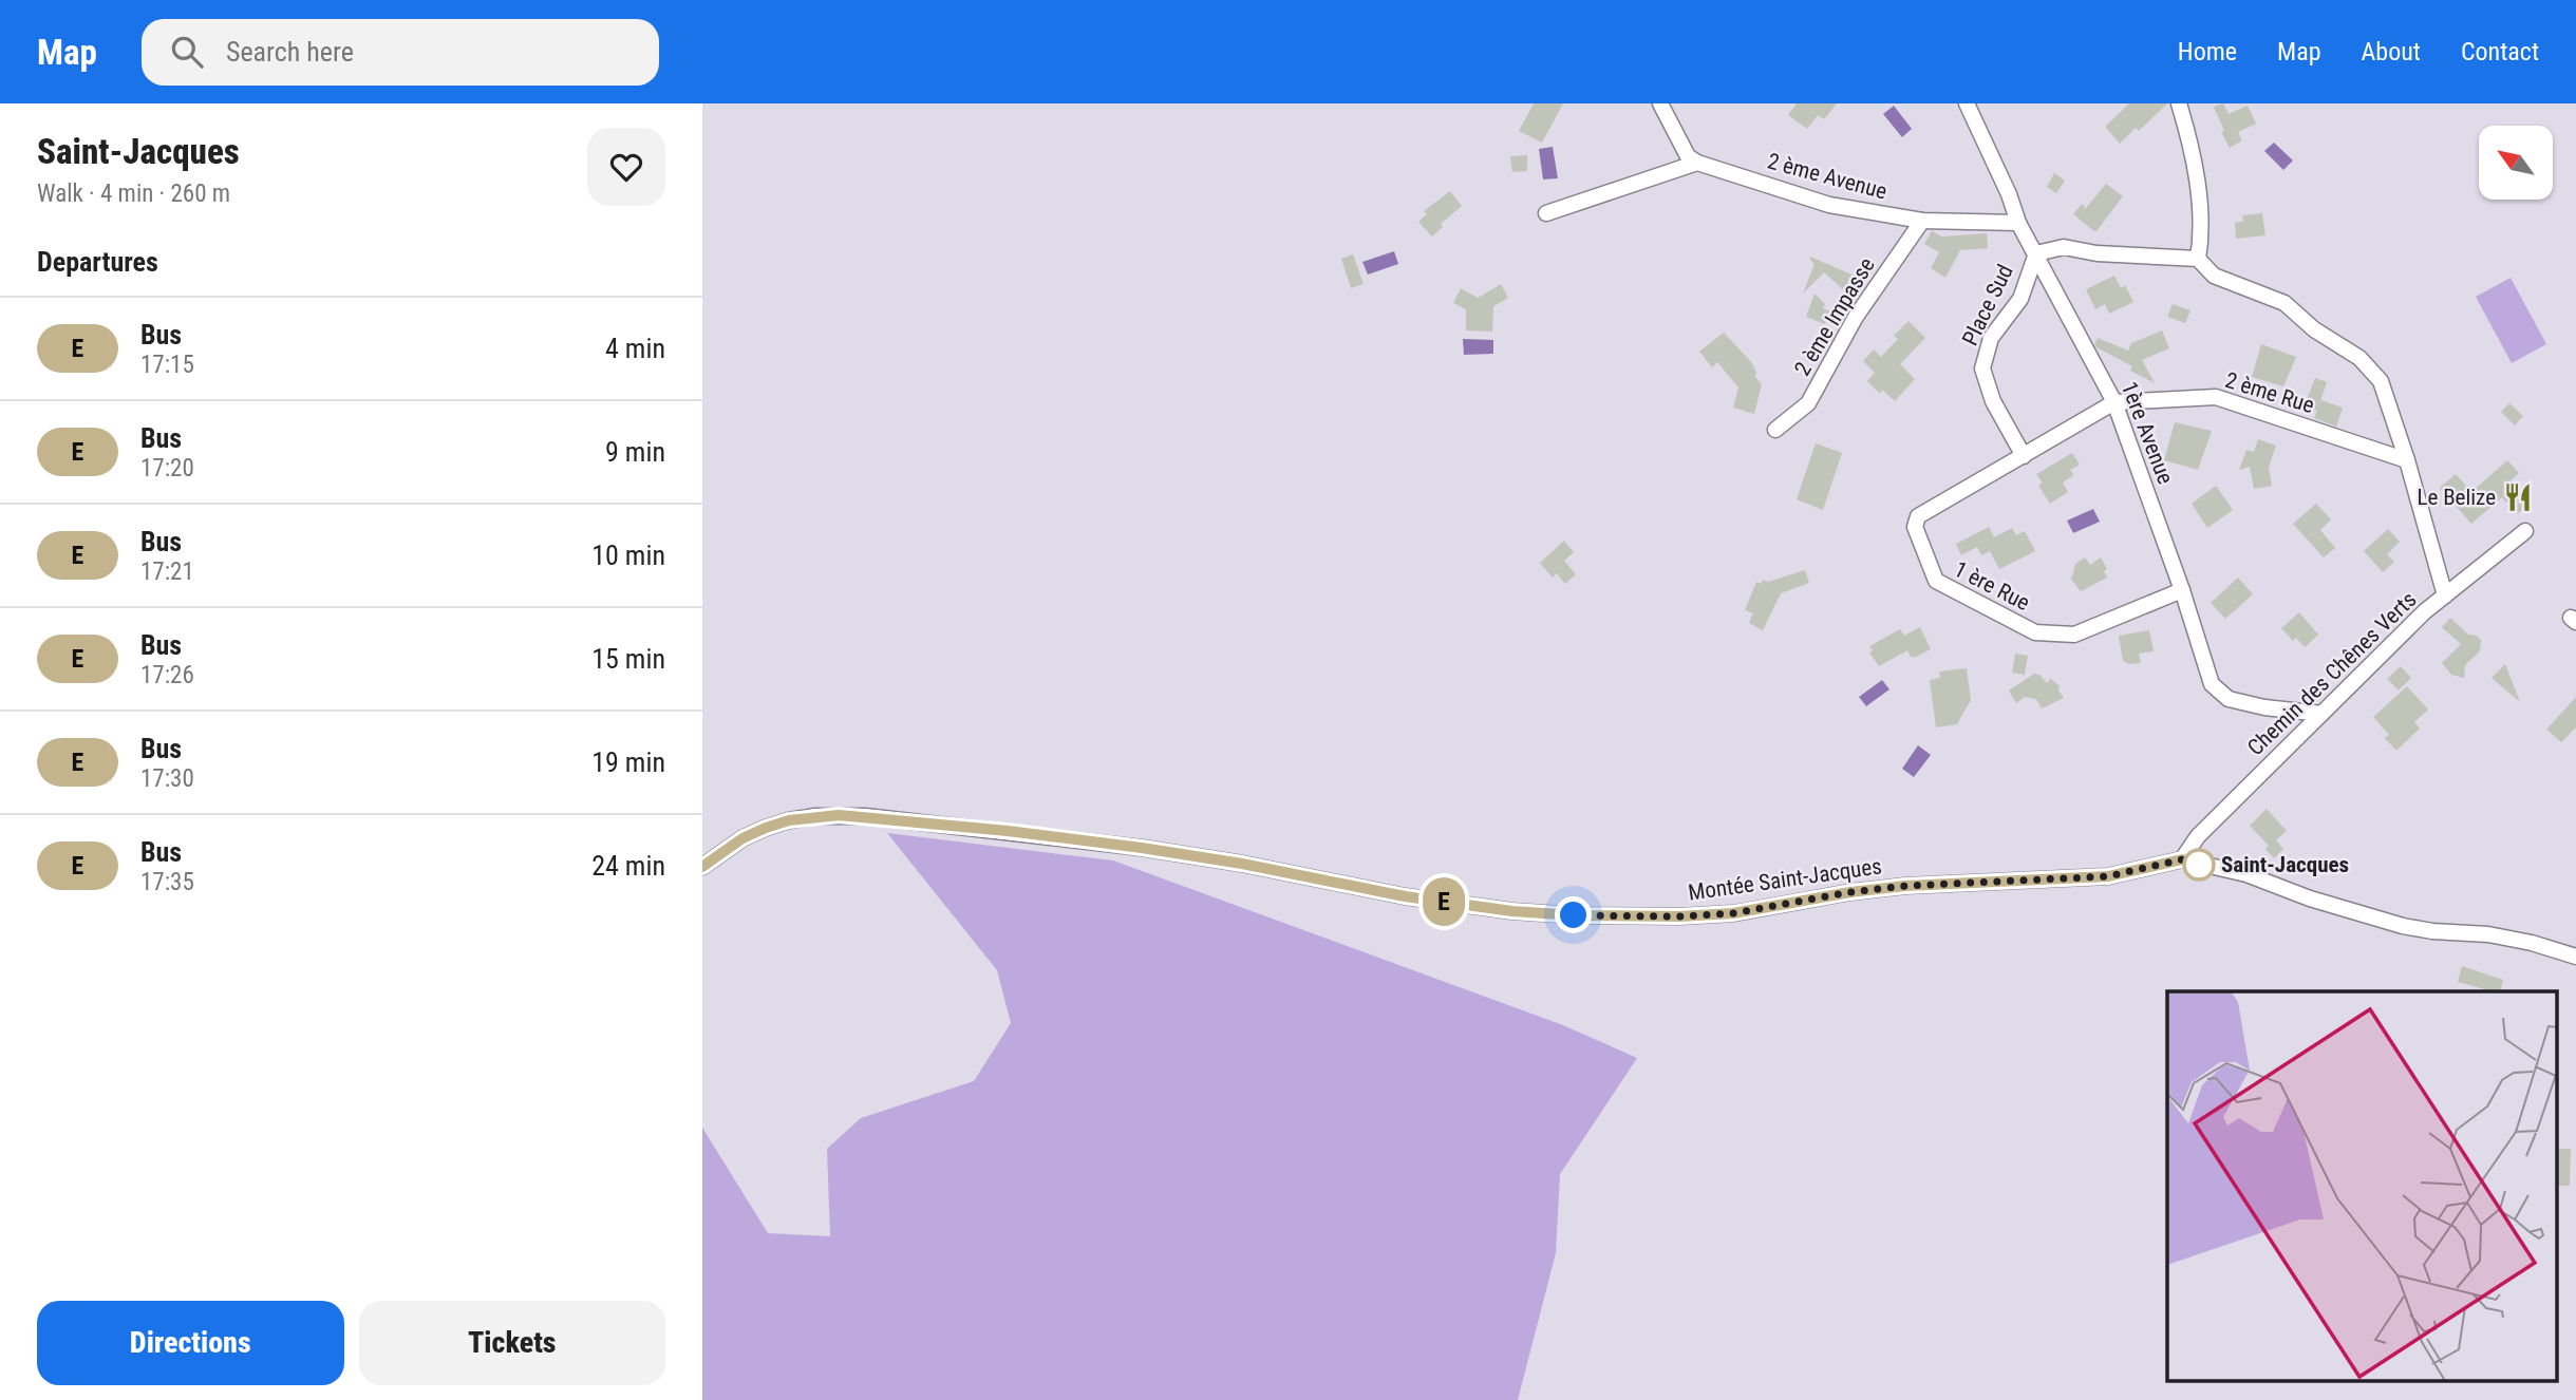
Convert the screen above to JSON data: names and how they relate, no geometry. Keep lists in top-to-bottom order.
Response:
{
  "streets": {
    "street": [
      "2 ème Avenue",
      "Place Sud",
      "2 ème Impasse",
      "2 ème Rue",
      "1ère Avenue",
      "1 ère Rue",
      "Chemin des Chênes Verts",
      "Montée Saint-Jacques"
    ]
  },
  "crossings": [
    ["2 ème Avenue", "2 ème Impasse"],
    ["2 ème Avenue", "1ère Avenue"],
    ["Place Sud", "1ère Avenue"],
    ["Place Sud", "1 ère Rue"],
    ["2 ème Rue", "1ère Avenue"],
    ["2 ème Rue", "1 ère Rue"],
    ["1ère Avenue", "1 ère Rue"],
    ["1ère Avenue", "Chemin des Chênes Verts"],
    ["Chemin des Chênes Verts", "Montée Saint-Jacques"]
  ],
  "places": {
    "restaurant": ["Le Belize"],
    "other": ["Saint-Jacques"]
  },
  "lines": ["bus line E"],
  "north": "top left",
  "page": {
    "header": "Map",
    "search": "Search here",
    "nav": [
      "Home",
      "Map",
      "About",
      "Contact"
    ],
    "heading": [
      ["Saint-Jacques", "Walk · 4 min · 260 m"],
      "Departures"
    ],
    "on_map": "E",
    "list": [
      {
        "mark": "E",
        "name": "Bus",
        "note": "17:15",
        "value": "4 min"
      },
      {
        "mark": "E",
        "name": "Bus",
        "note": "17:20",
        "value": "9 min"
      },
      {
        "mark": "E",
        "name": "Bus",
        "note": "17:21",
        "value": "10 min"
      },
      {
        "mark": "E",
        "name": "Bus",
        "note": "17:26",
        "value": "15 min"
      },
      {
        "mark": "E",
        "name": "Bus",
        "note": "17:30",
        "value": "19 min"
      },
      {
        "mark": "E",
        "name": "Bus",
        "note": "17:35",
        "value": "24 min"
      }
    ],
    "buttons": ["Directions", "Tickets"]
  }
}
